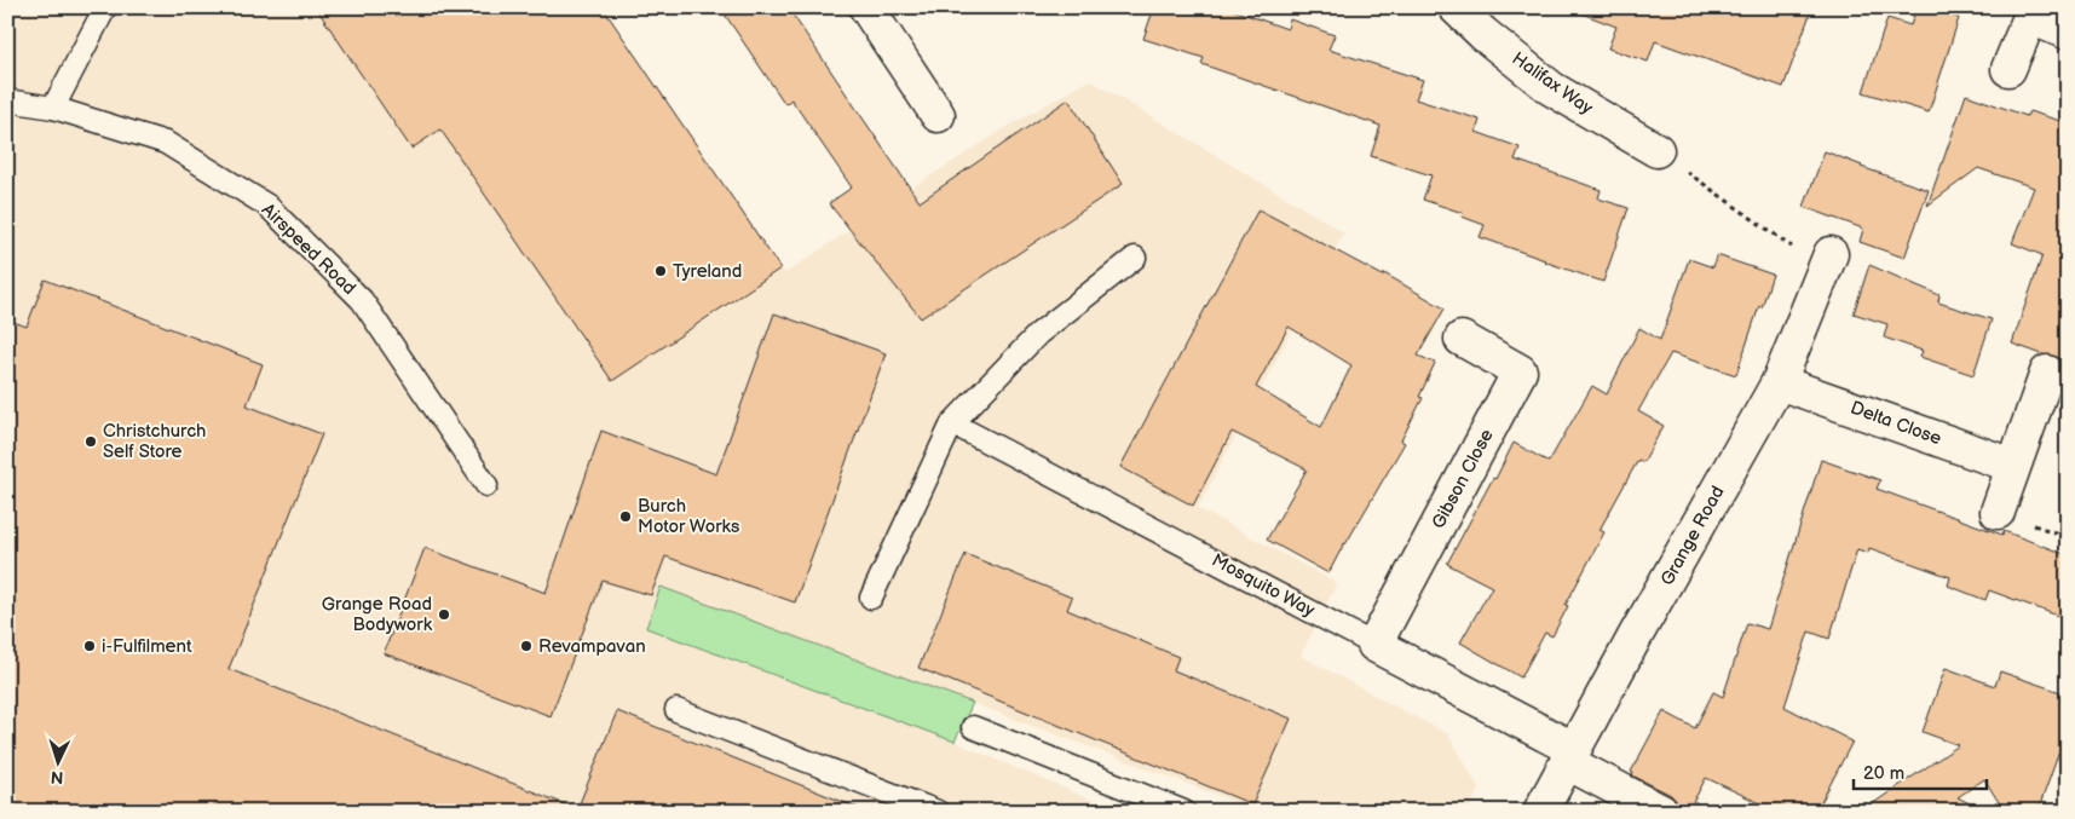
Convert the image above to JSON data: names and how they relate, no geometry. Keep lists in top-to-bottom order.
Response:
{
  "streets": {
    "street": [
      "Halifax Way",
      "Delta Close",
      "Gibson Close",
      "Grange Road",
      "Mosquito Way"
    ],
    "lane": ["Airspeed Road"]
  },
  "crossings": [
    ["Delta Close", "Grange Road"],
    ["Gibson Close", "Mosquito Way"],
    ["Grange Road", "Mosquito Way"]
  ],
  "places": [
    "Tyreland",
    "Christchurch Self Store",
    "Burch Motor Works",
    "Grange Road Bodywork",
    "i-Fulfilment",
    "Revampavan"
  ],
  "scale_bar": "20 m",
  "north": "bottom"
}
